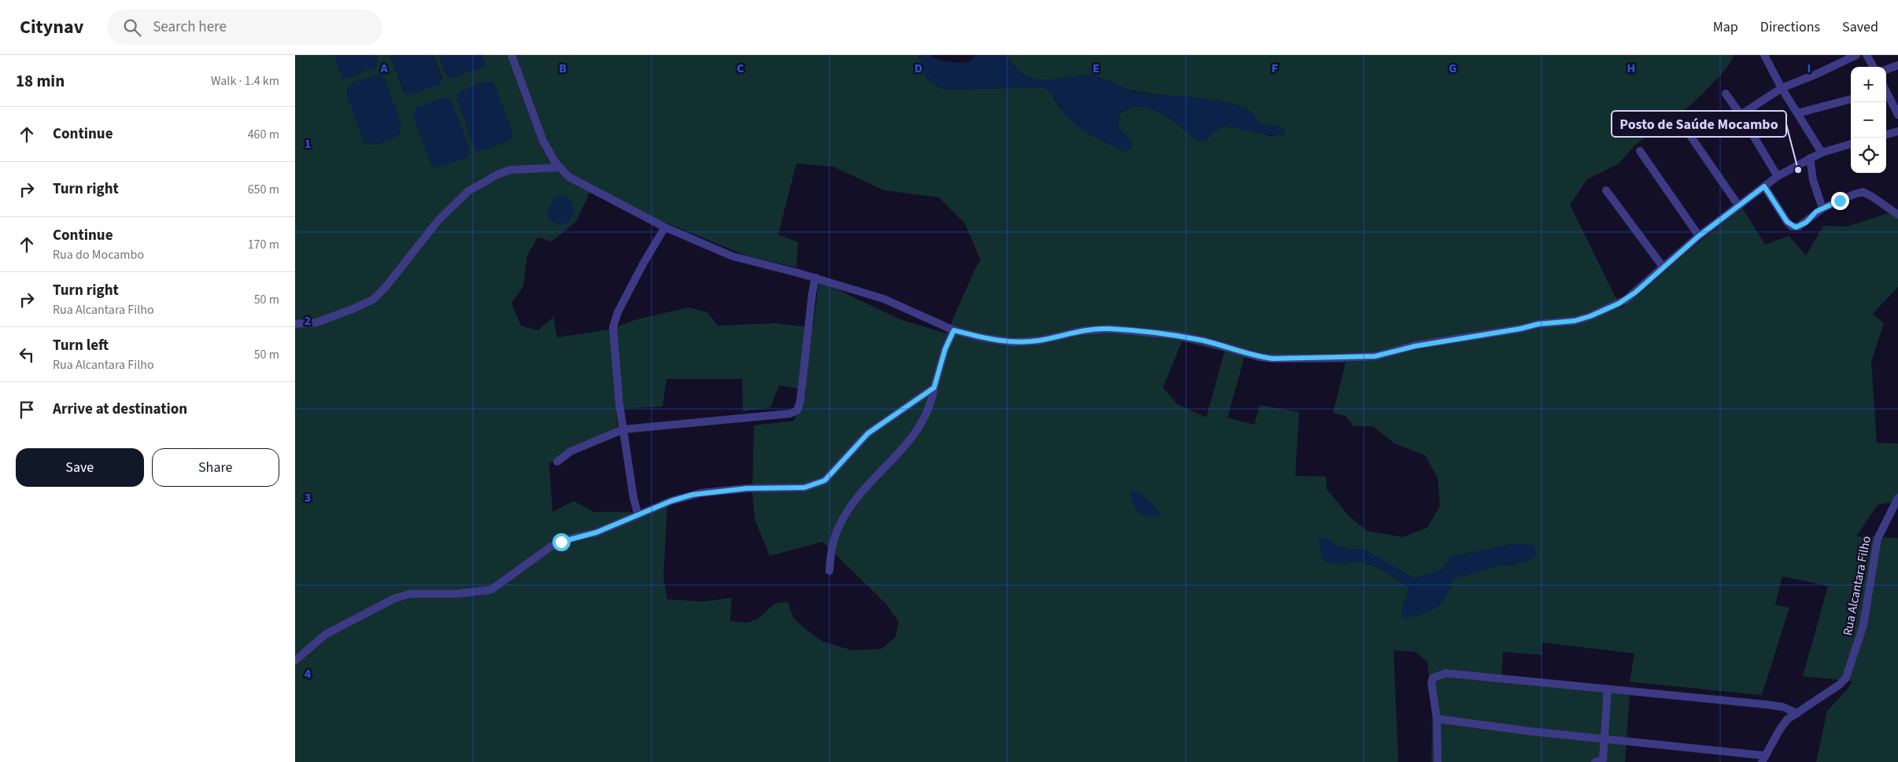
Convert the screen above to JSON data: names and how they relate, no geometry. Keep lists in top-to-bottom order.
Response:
{
  "streets": {
    "street": ["Rua Alcantara Filho"]
  },
  "places": ["Posto de Saúde Mocambo"],
  "page": {
    "header": "Citynav",
    "search": "Search here",
    "nav": ["Map", "Directions", "Saved"],
    "heading": ["18 min", "Walk · 1.4 km"],
    "map_buttons": ["+", "−"],
    "list": [
      ["Continue", "460 m"],
      ["Turn right", "650 m"],
      ["Continue", "Rua do Mocambo", "170 m"],
      ["Turn right", "Rua Alcantara Filho", "50 m"],
      ["Turn left", "Rua Alcantara Filho", "50 m"],
      "Arrive at destination"
    ],
    "buttons": ["Save", "Share"]
  },
  "grid": {
    "columns": [
      "A",
      "B",
      "C",
      "D",
      "E",
      "F",
      "G",
      "H",
      "I"
    ],
    "rows": [
      "1",
      "2",
      "3",
      "4"
    ]
  }
}
